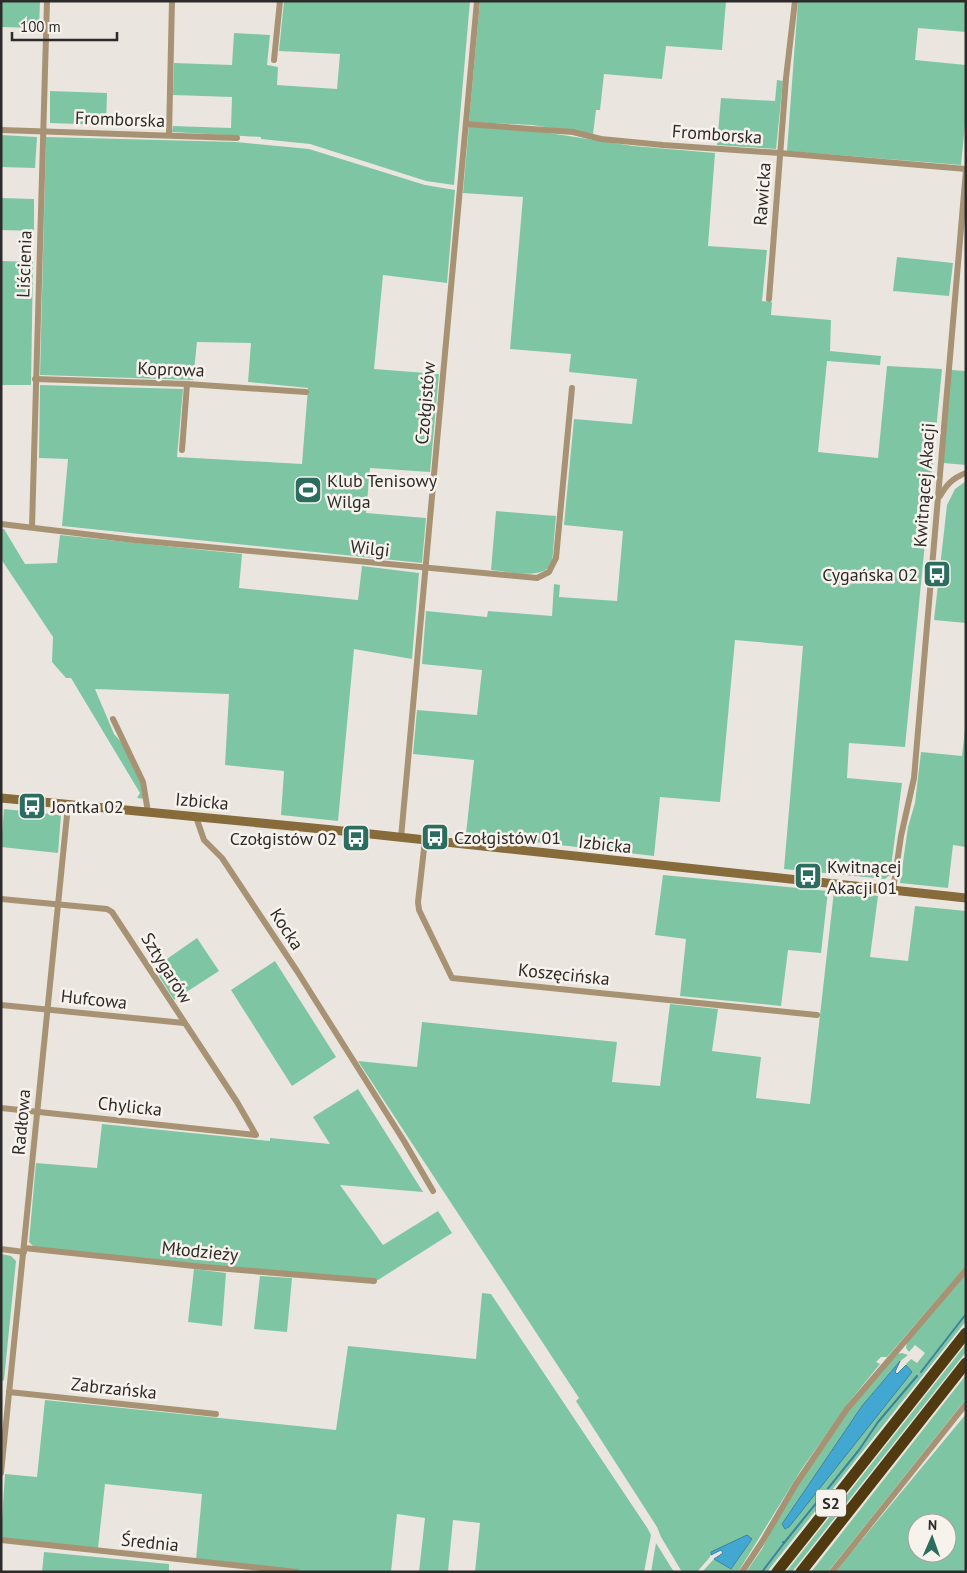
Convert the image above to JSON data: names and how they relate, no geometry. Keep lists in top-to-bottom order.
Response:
{
  "streets": {
    "highway": ["S2"],
    "street": [
      "Fromborska",
      "Rawicka",
      "Liścienia",
      "Koprowa",
      "Czołgistów",
      "Kwitnącej Akacji",
      "Wilgi",
      "Izbicka",
      "Kocka",
      "Sztygarów",
      "Koszęcińska",
      "Hufcowa",
      "Chylicka",
      "Radłowa",
      "Młodzieży",
      "Zabrzańska",
      "Średnia"
    ]
  },
  "crossings": [
    ["Fromborska", "Rawicka"],
    ["Fromborska", "Liścienia"],
    ["Fromborska", "Czołgistów"],
    ["Fromborska", "Kwitnącej Akacji"],
    ["Liścienia", "Koprowa"],
    ["Liścienia", "Wilgi"],
    ["Czołgistów", "Wilgi"],
    ["Czołgistów", "Izbicka"],
    ["Kwitnącej Akacji", "Izbicka"],
    ["Izbicka", "Kocka"],
    ["Izbicka", "Koszęcińska"],
    ["Izbicka", "Radłowa"],
    ["Sztygarów", "Hufcowa"],
    ["Sztygarów", "Chylicka"],
    ["Sztygarów", "Radłowa"],
    ["Hufcowa", "Radłowa"],
    ["Chylicka", "Radłowa"],
    ["Radłowa", "Młodzieży"],
    ["Radłowa", "Zabrzańska"]
  ],
  "places": {
    "sports": ["Klub Tenisowy Wilga"],
    "bus stop": [
      "Cygańska 02",
      "Jontka 02",
      "Czołgistów 01",
      "Czołgistów 02",
      "Kwitnącej Akacji 01"
    ]
  },
  "scale_bar": "100 m",
  "north": "top"
}
